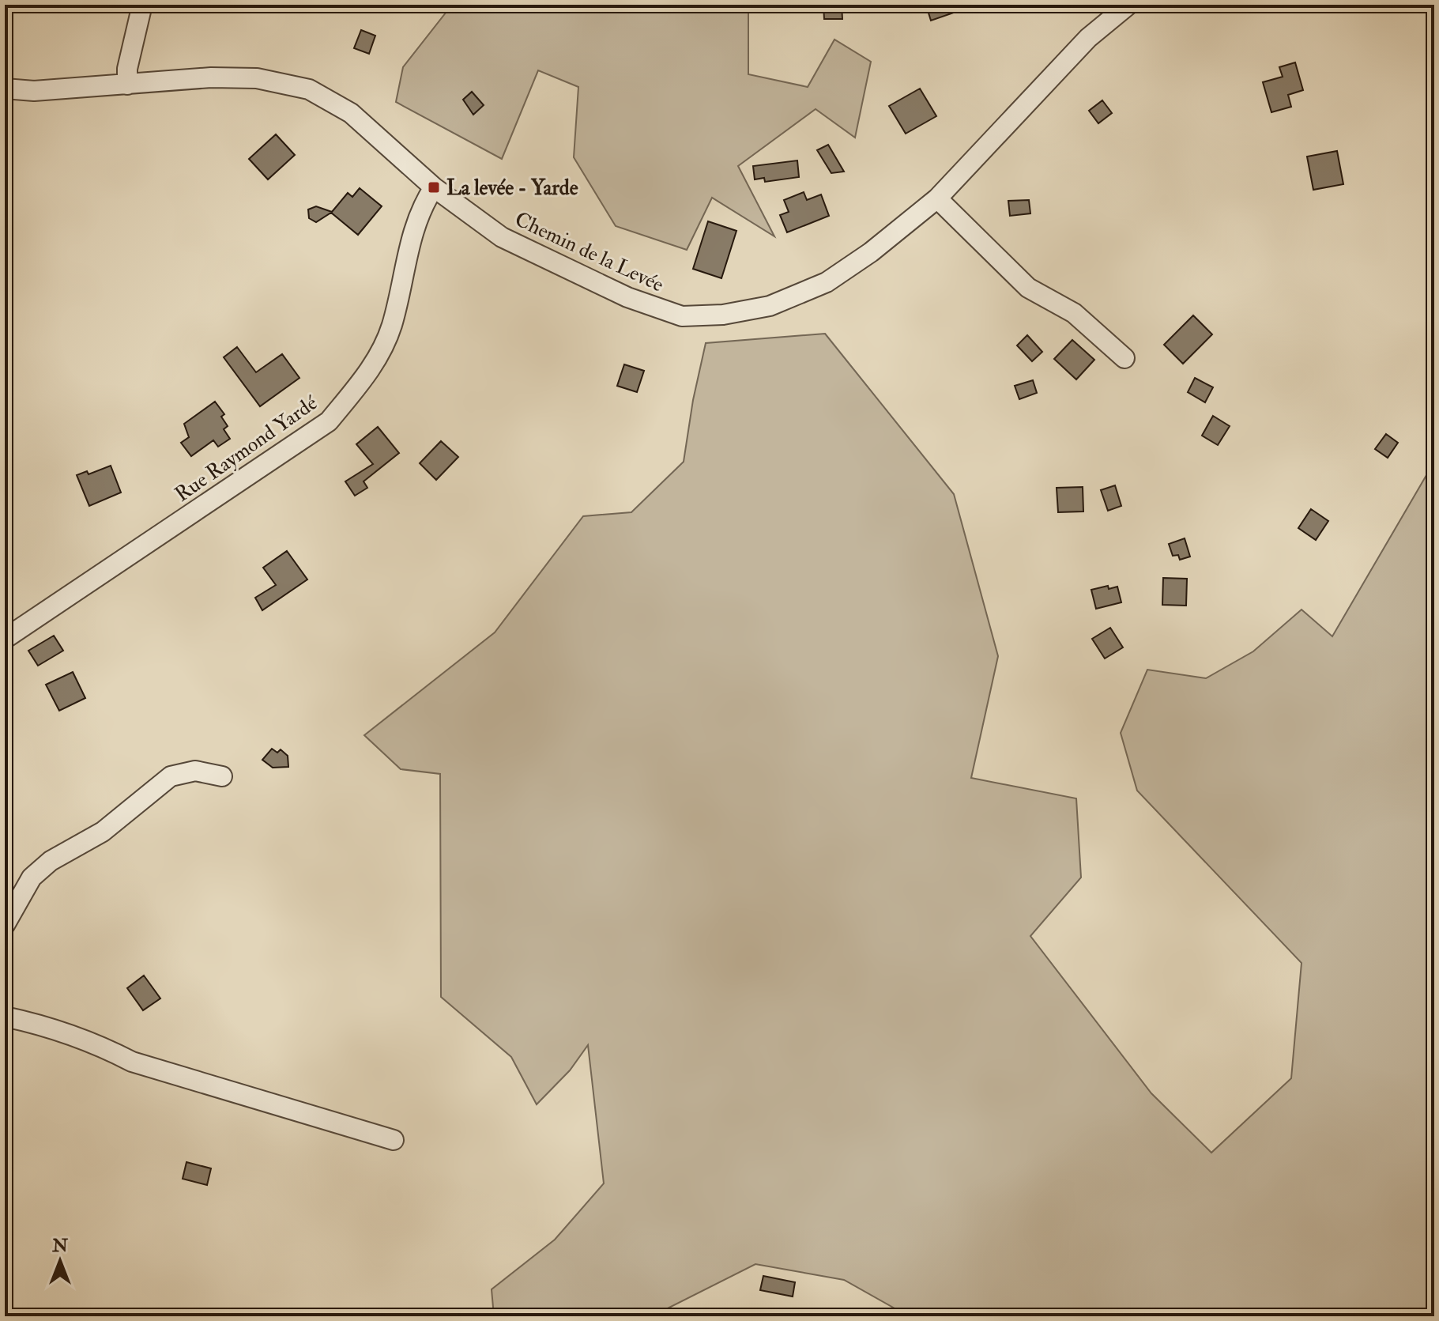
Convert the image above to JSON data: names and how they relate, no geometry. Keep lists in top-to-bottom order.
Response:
{
  "streets": {
    "street": ["Chemin de la Levée", "Rue Raymond Yardé"]
  },
  "crossings": [
    ["Chemin de la Levée", "Rue Raymond Yardé"]
  ],
  "places": {
    "transit": ["La levée - Yarde"]
  },
  "north": "top"
}
